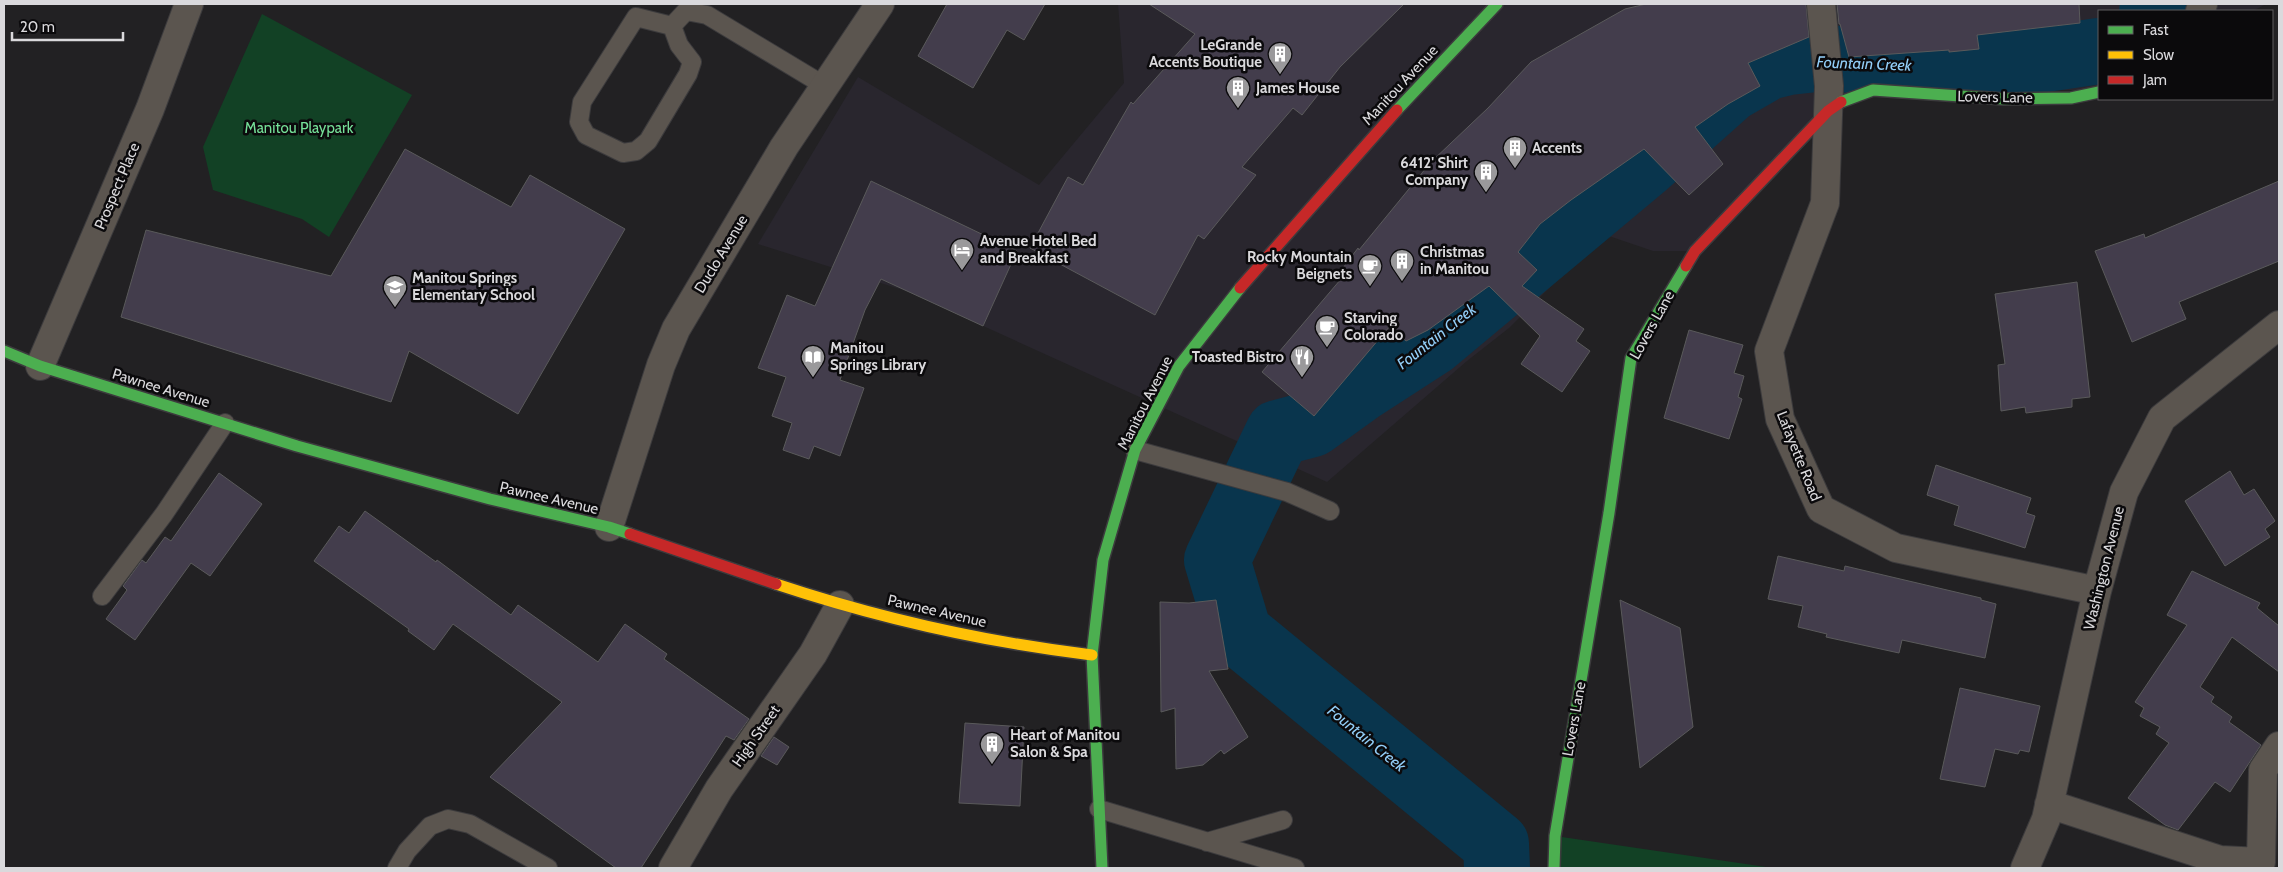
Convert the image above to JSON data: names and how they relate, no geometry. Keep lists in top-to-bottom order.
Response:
{
  "streets": {
    "street": [
      "Manitou Avenue",
      "Lovers Lane",
      "Prospect Place",
      "Duclo Avenue",
      "Pawnee Avenue",
      "Lafayette Road",
      "Washington Avenue",
      "High Street"
    ]
  },
  "crossings": [
    ["Manitou Avenue", "Pawnee Avenue"],
    ["Lovers Lane", "Lafayette Road"],
    ["Prospect Place", "Pawnee Avenue"],
    ["Duclo Avenue", "Pawnee Avenue"],
    ["Pawnee Avenue", "High Street"],
    ["Lafayette Road", "Washington Avenue"]
  ],
  "water": ["Fountain Creek"],
  "parks": ["Manitou Playpark"],
  "places": {
    "building": [
      "LeGrande Accents Boutique",
      "James House",
      "Accents",
      "6412' Shirt Company",
      "Christmas in Manitou",
      "Heart of Manitou Salon & Spa"
    ],
    "hotel": ["Avenue Hotel Bed and Breakfast"],
    "cafe": ["Rocky Mountain Beignets", "Starving Colorado"],
    "school or university": ["Manitou Springs Elementary School"],
    "library": ["Manitou Springs Library"],
    "restaurant": ["Toasted Bistro"]
  },
  "legend": ["Fast", "Slow", "Jam"],
  "scale_bar": "20 m"
}
